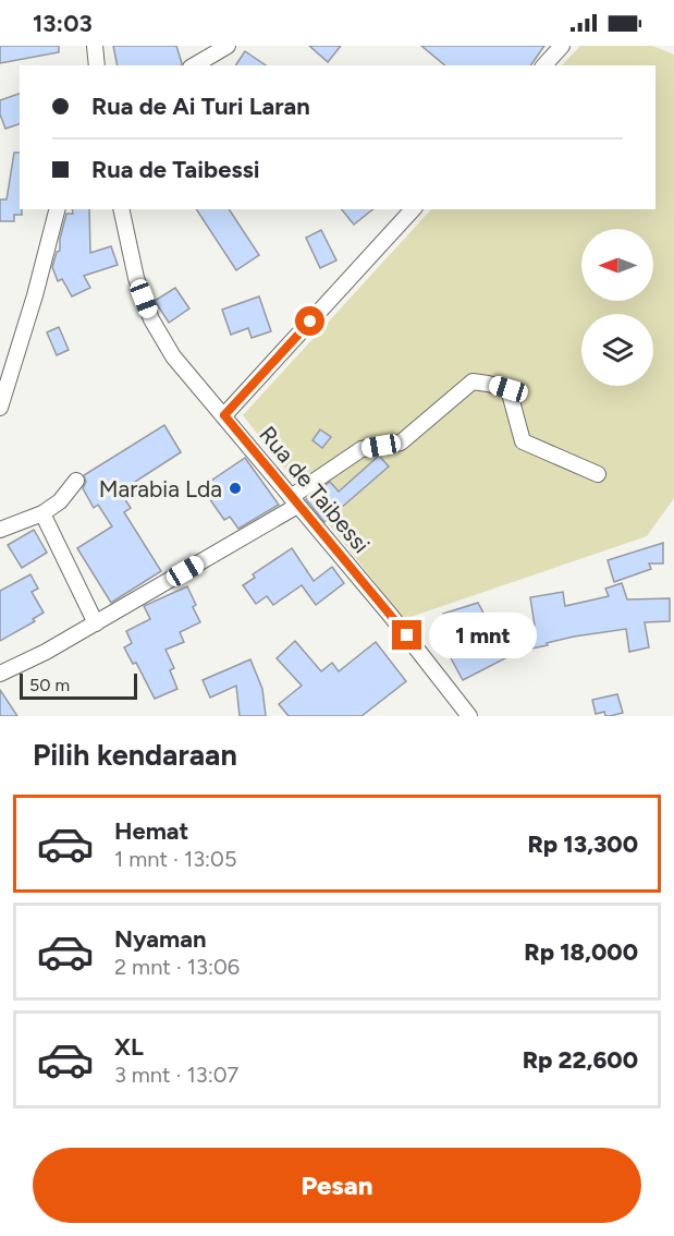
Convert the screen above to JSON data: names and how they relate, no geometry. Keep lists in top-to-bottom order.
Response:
{
  "streets": {
    "street": ["Rua de Taibessi"]
  },
  "places": ["Marabia Lda"],
  "scale_bar": "50 m",
  "north": "left",
  "page": {
    "status": "13:03",
    "banner": ["Rua de Ai Turi Laran", "Rua de Taibessi"],
    "bubble": "1 mnt",
    "scale": "50 m",
    "heading": "Pilih kendaraan",
    "list": [
      {
        "name": "Hemat",
        "note": "1 mnt · 13:05",
        "value": "Rp 13,300"
      },
      {
        "name": "Nyaman",
        "note": "2 mnt · 13:06",
        "value": "Rp 18,000"
      },
      {
        "name": "XL",
        "note": "3 mnt · 13:07",
        "value": "Rp 22,600"
      }
    ],
    "buttons": "Pesan"
  }
}
